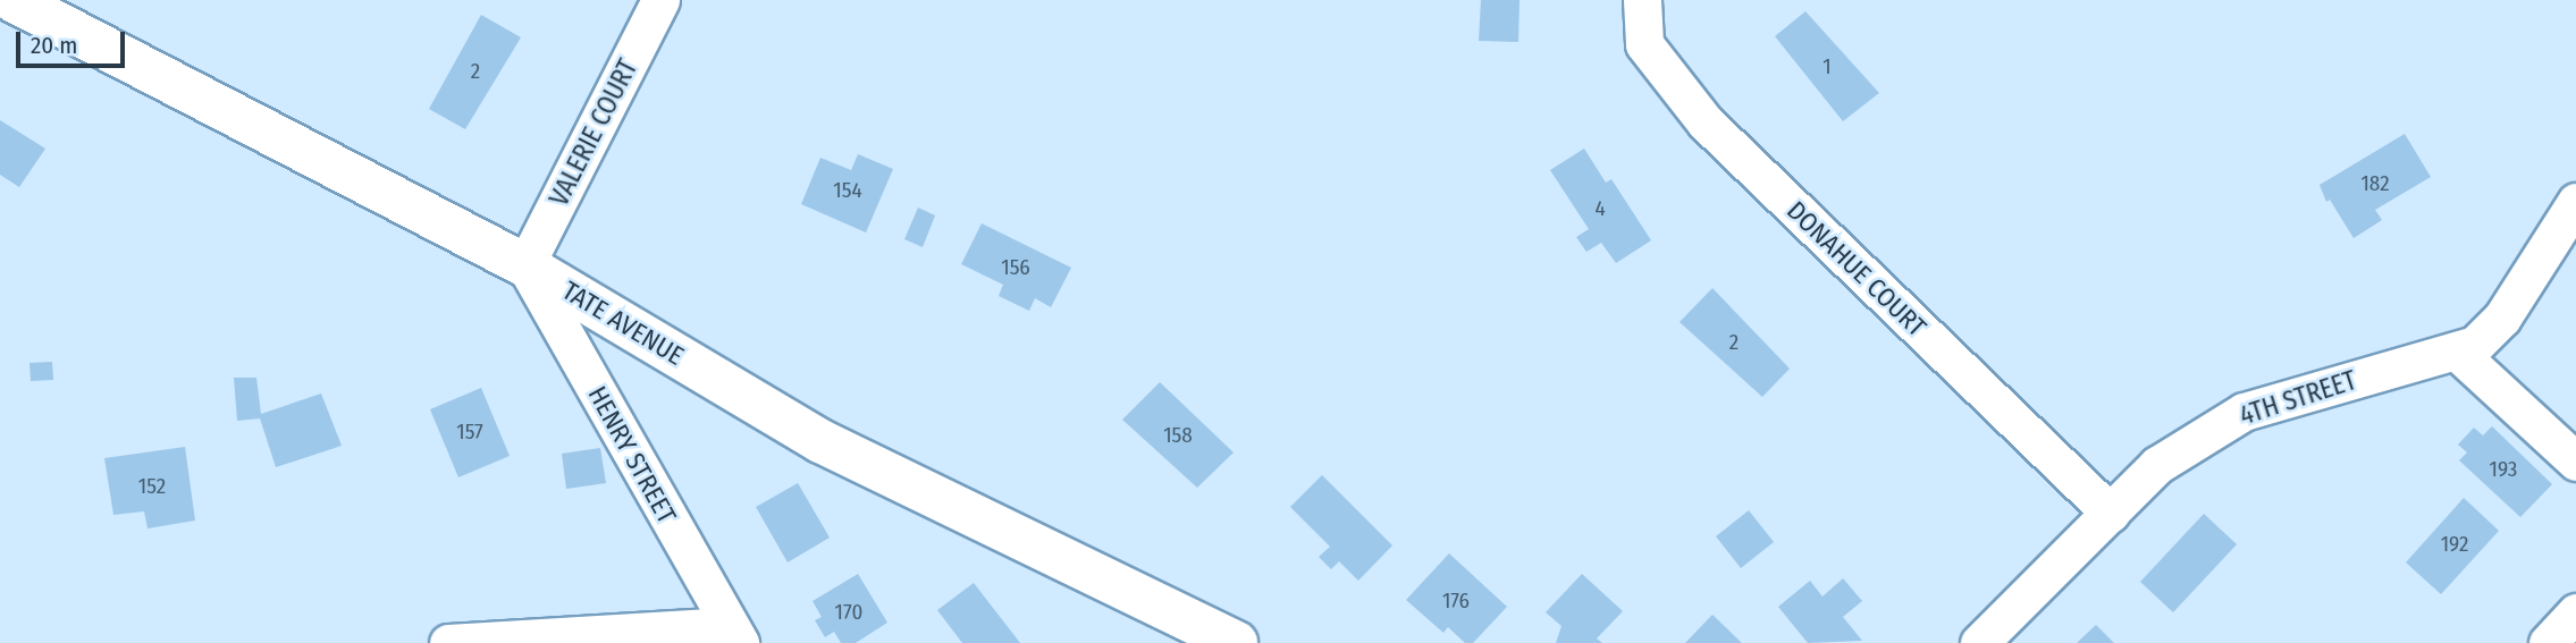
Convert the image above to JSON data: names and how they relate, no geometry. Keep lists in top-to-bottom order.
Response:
{
  "streets": {
    "street": [
      "VALERIE COURT",
      "DONAHUE COURT",
      "TATE AVENUE",
      "4TH STREET",
      "HENRY STREET"
    ]
  },
  "crossings": [
    ["VALERIE COURT", "TATE AVENUE"],
    ["VALERIE COURT", "HENRY STREET"],
    ["DONAHUE COURT", "4TH STREET"],
    ["TATE AVENUE", "HENRY STREET"]
  ],
  "house_numbers": [
    "1",
    "2",
    "182",
    "154",
    "4",
    "156",
    "2",
    "157",
    "158",
    "193",
    "152",
    "192",
    "176",
    "170"
  ],
  "scale_bar": "20 m"
}
